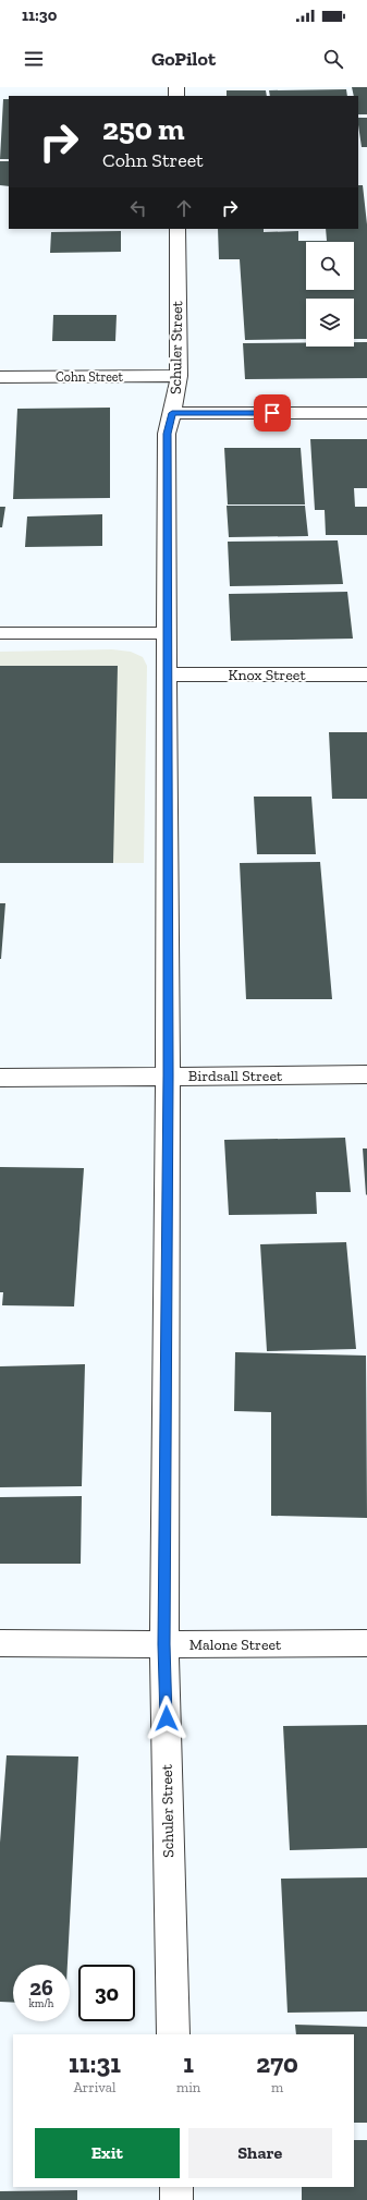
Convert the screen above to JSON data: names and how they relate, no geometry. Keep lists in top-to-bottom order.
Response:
{
  "streets": {
    "street": [
      "Schuler Street",
      "Cohn Street",
      "Knox Street",
      "Birdsall Street",
      "Malone Street"
    ]
  },
  "crossings": [
    ["Schuler Street", "Cohn Street"],
    ["Schuler Street", "Knox Street"],
    ["Schuler Street", "Birdsall Street"],
    ["Schuler Street", "Malone Street"]
  ],
  "page": {
    "status": "11:30",
    "header": "GoPilot",
    "turn": ["250 m", "Cohn Street"],
    "speed": "26 km/h",
    "limit": "30",
    "eta": [
      "11:31",
      "Arrival",
      "1",
      "min",
      "270",
      "m"
    ],
    "buttons": ["Exit", "Share"]
  }
}
